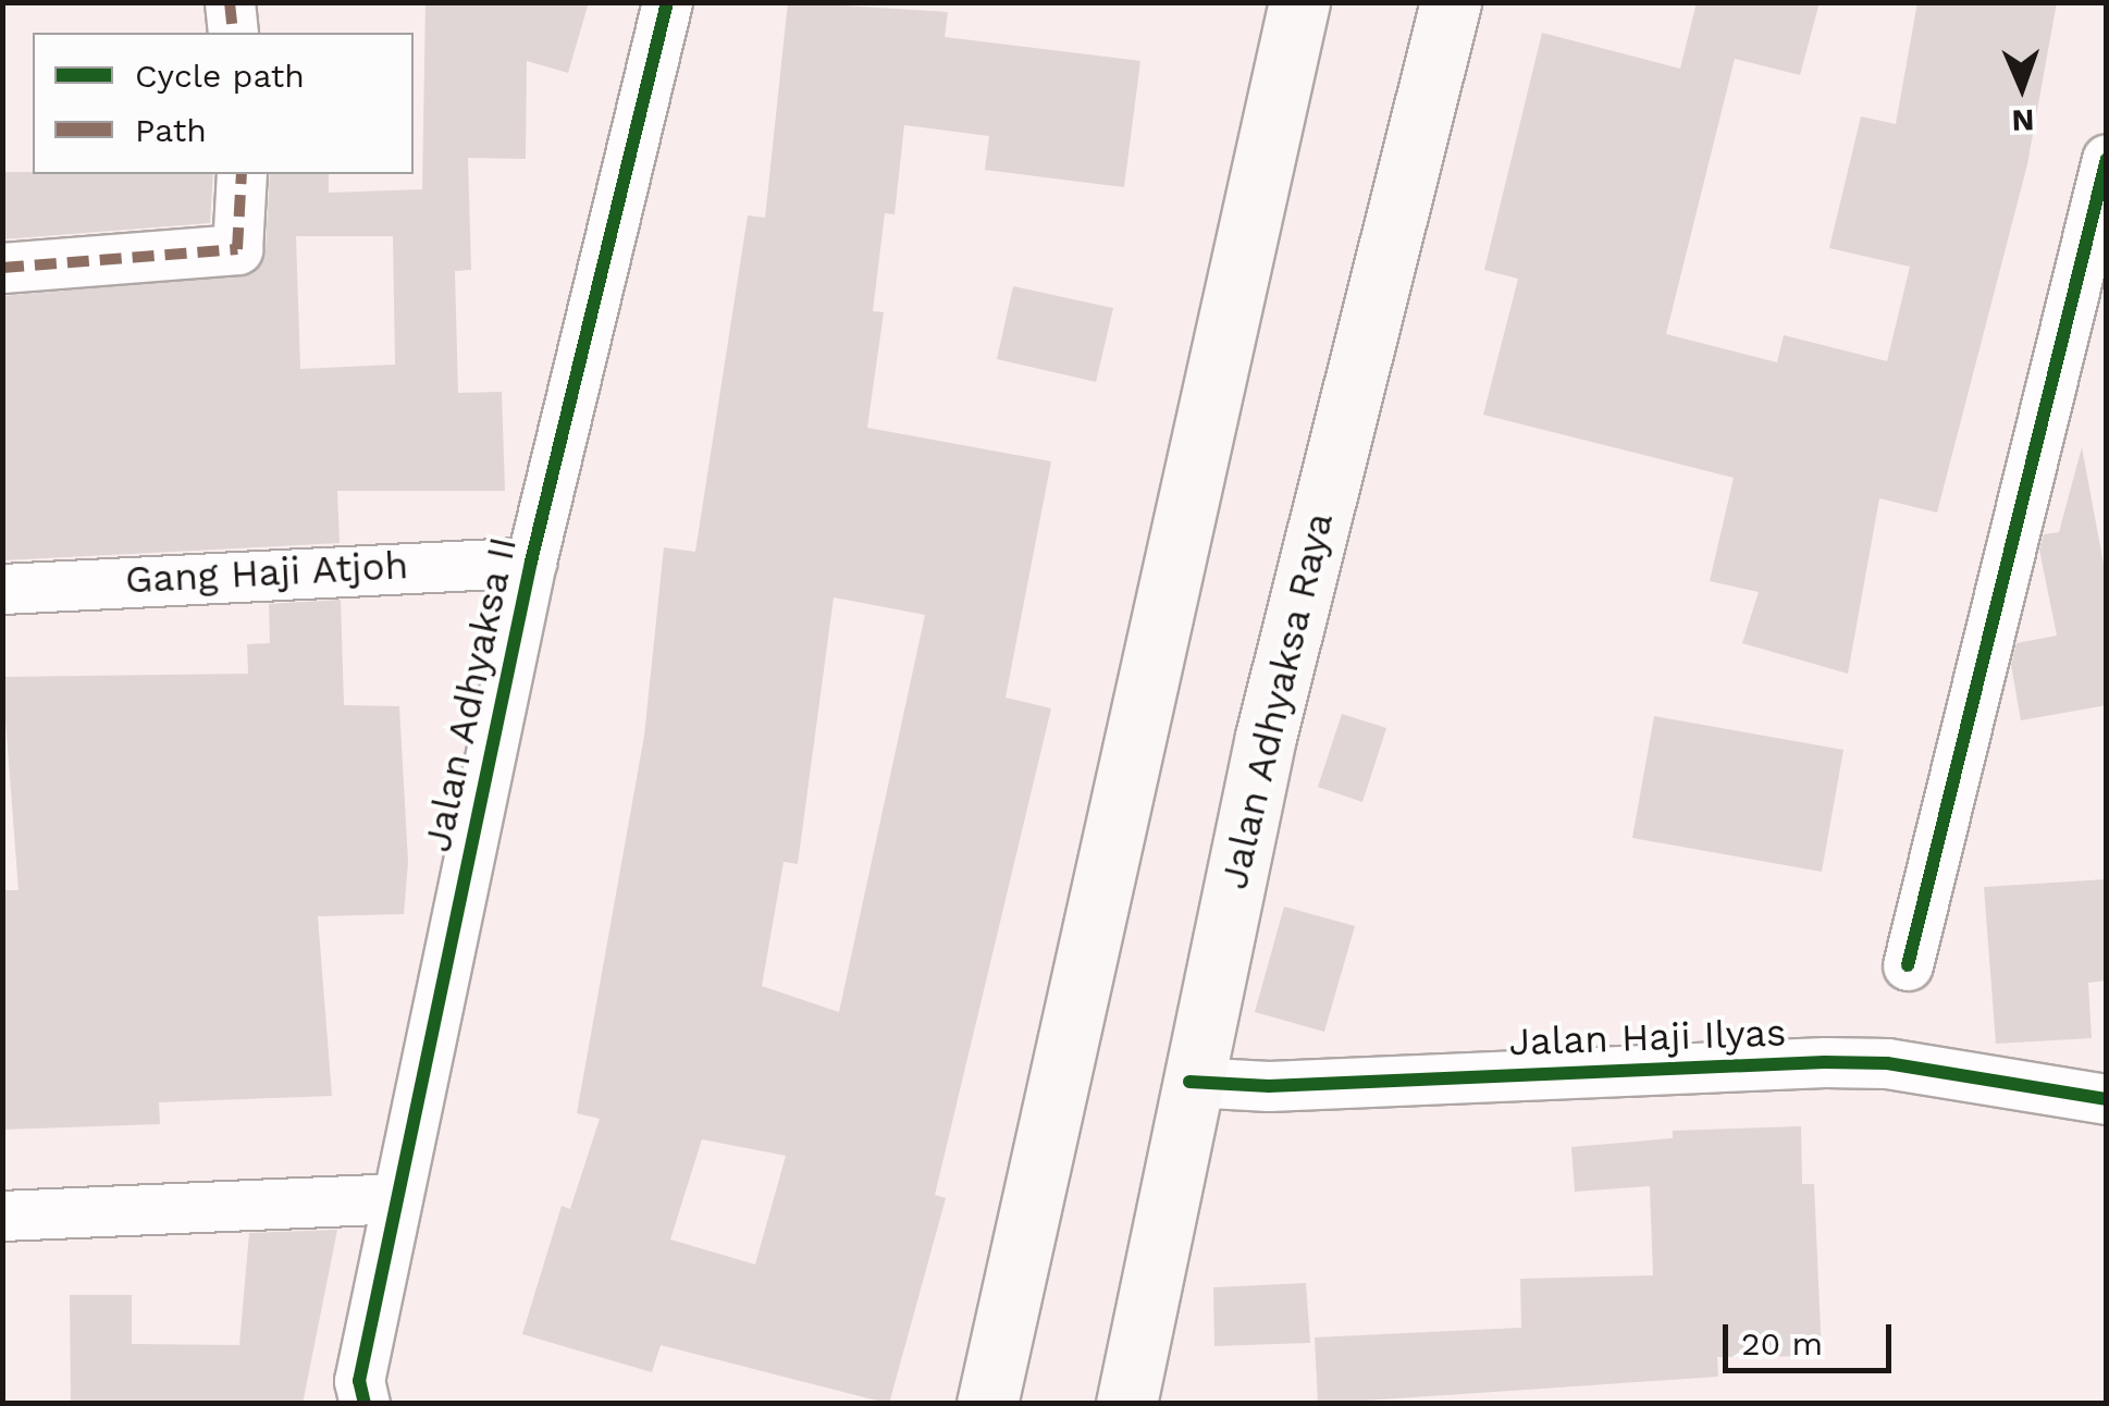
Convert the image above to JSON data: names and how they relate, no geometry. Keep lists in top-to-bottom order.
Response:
{
  "streets": {
    "main road": ["Jalan Adhyaksa Raya"],
    "street": ["Gang Haji Atjoh", "Jalan Adhyaksa II", "Jalan Haji Ilyas"]
  },
  "crossings": [
    ["Gang Haji Atjoh", "Jalan Adhyaksa II"],
    ["Jalan Adhyaksa Raya", "Jalan Haji Ilyas"]
  ],
  "legend": ["Cycle path", "Path"],
  "scale_bar": "20 m",
  "north": "bottom"
}
